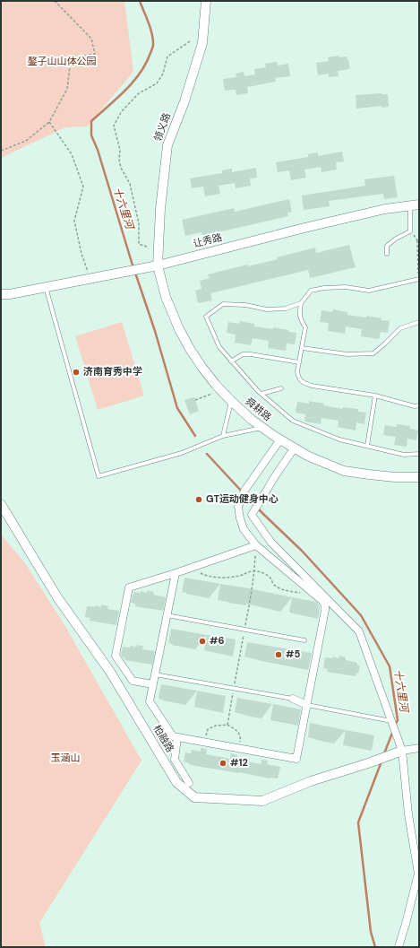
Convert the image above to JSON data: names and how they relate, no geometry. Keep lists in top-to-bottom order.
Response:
{
  "streets": {
    "street": [
      "领义路",
      "让秀路",
      "舜耕路",
      "柏融路"
    ]
  },
  "crossings": [
    ["领义路", "让秀路"],
    ["领义路", "舜耕路"],
    ["让秀路", "舜耕路"]
  ],
  "water": ["十六里河"],
  "parks": ["鏊子山山体公园", "玉涵山"],
  "places": [
    "济南育秀中学",
    "GT运动健身中心",
    "#6",
    "#5",
    "#12"
  ]
}
